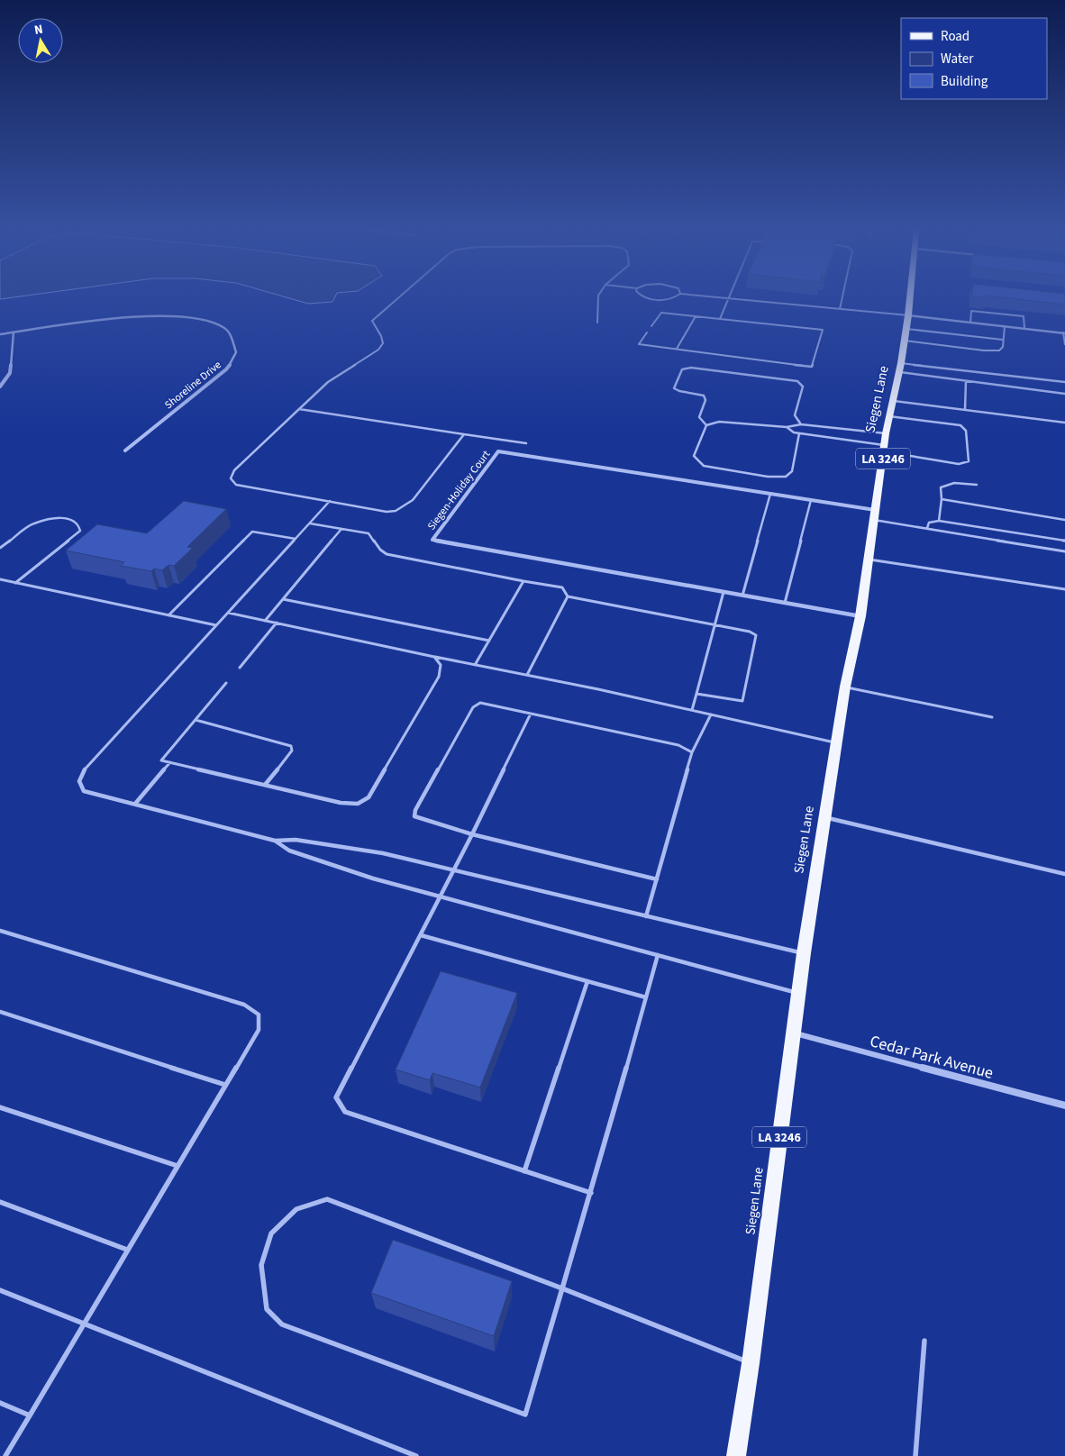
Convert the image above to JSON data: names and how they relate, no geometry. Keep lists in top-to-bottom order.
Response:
{
  "streets": {
    "main road": ["Siegen Lane", "LA 3246"],
    "street": ["Shoreline Drive", "Siegen-Holiday Court", "Cedar Park Avenue"]
  },
  "crossings": [
    ["Siegen Lane", "Siegen-Holiday Court"],
    ["Siegen Lane", "Cedar Park Avenue"]
  ],
  "legend": ["Road", "Water", "Building"],
  "north": "top"
}
